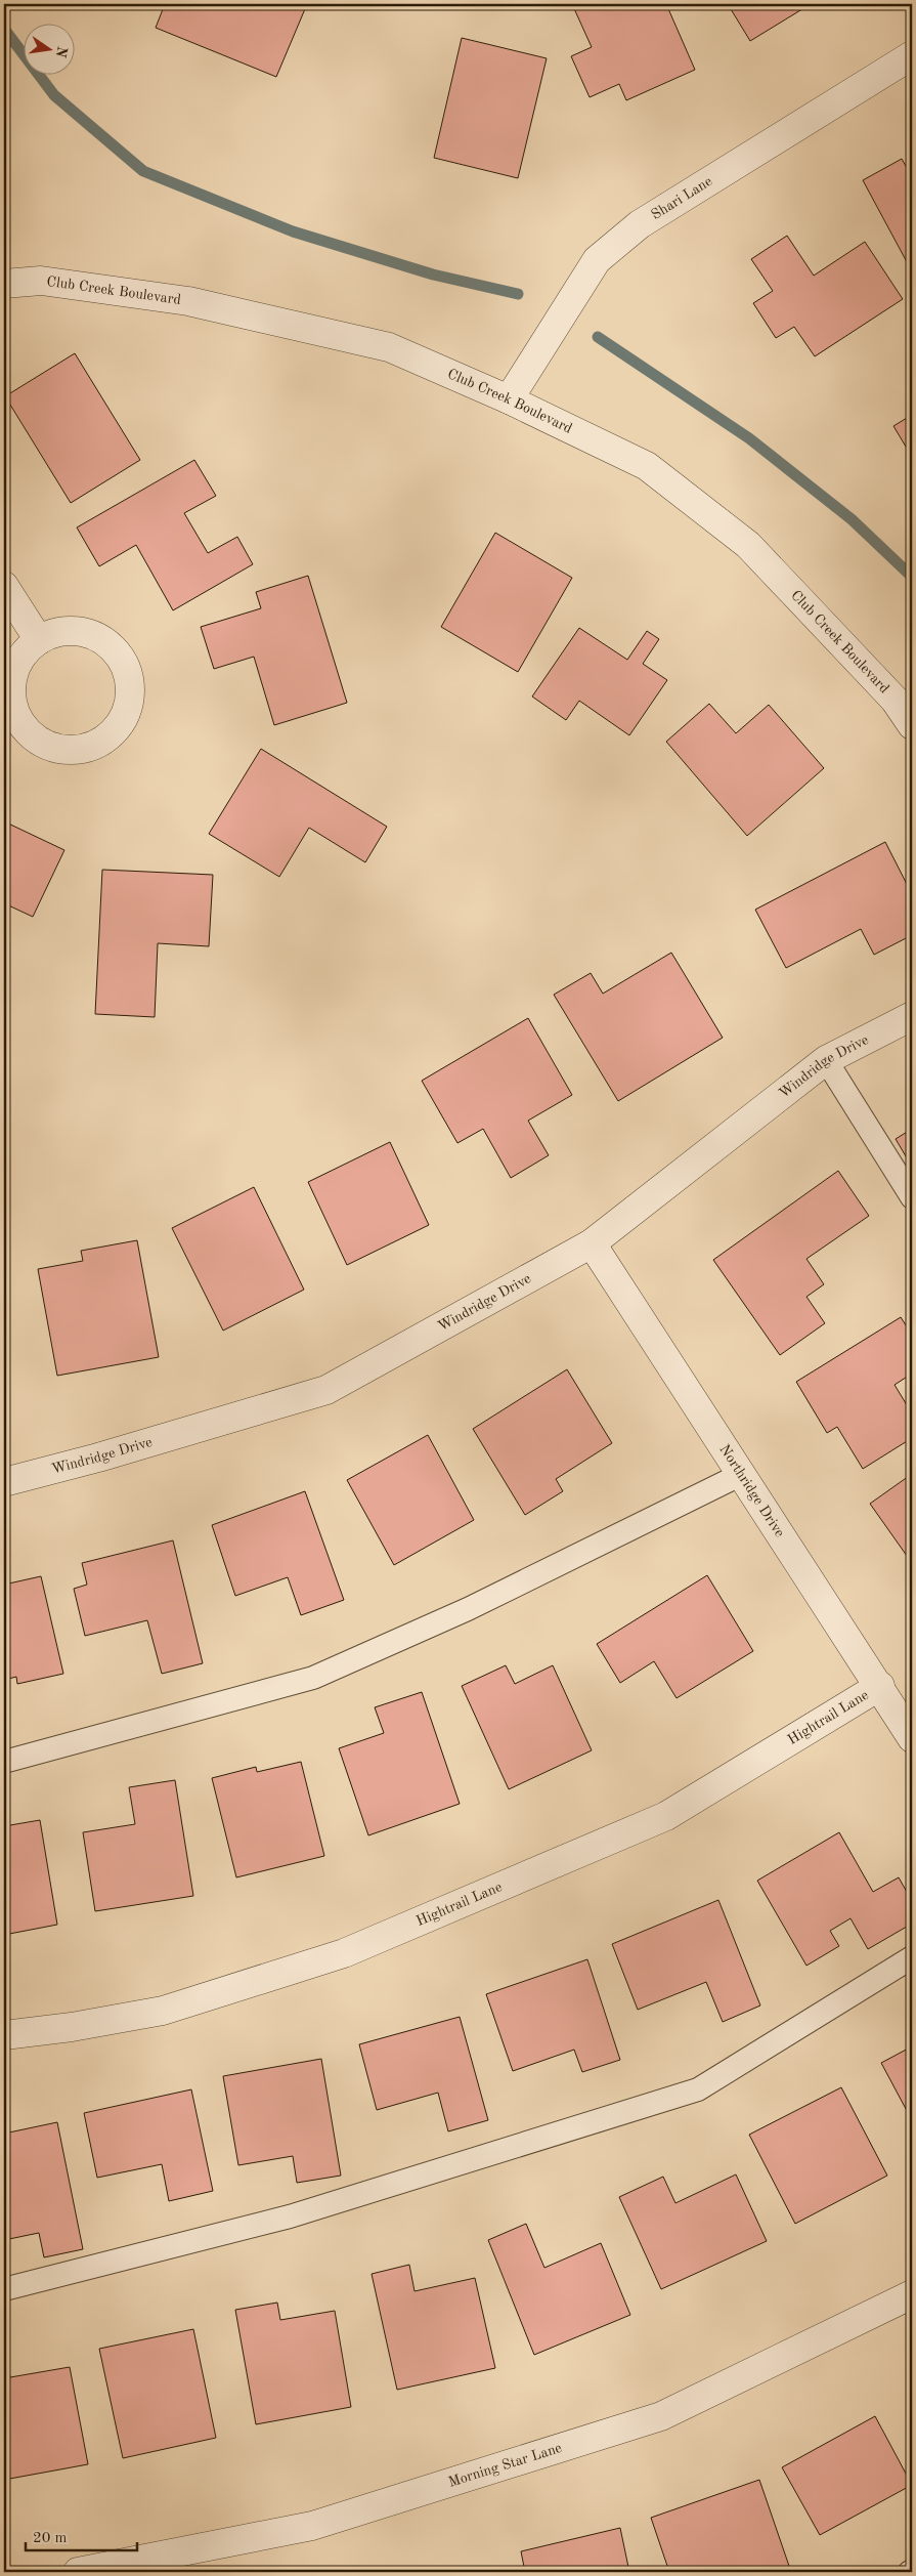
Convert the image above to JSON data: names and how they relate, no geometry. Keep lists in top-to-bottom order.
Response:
{
  "streets": {
    "street": [
      "Shari Lane",
      "Club Creek Boulevard",
      "Windridge Drive",
      "Northridge Drive",
      "Hightrail Lane",
      "Morning Star Lane"
    ]
  },
  "crossings": [
    ["Shari Lane", "Club Creek Boulevard"],
    ["Windridge Drive", "Northridge Drive"],
    ["Northridge Drive", "Hightrail Lane"]
  ],
  "scale_bar": "20 m",
  "north": "right"
}
